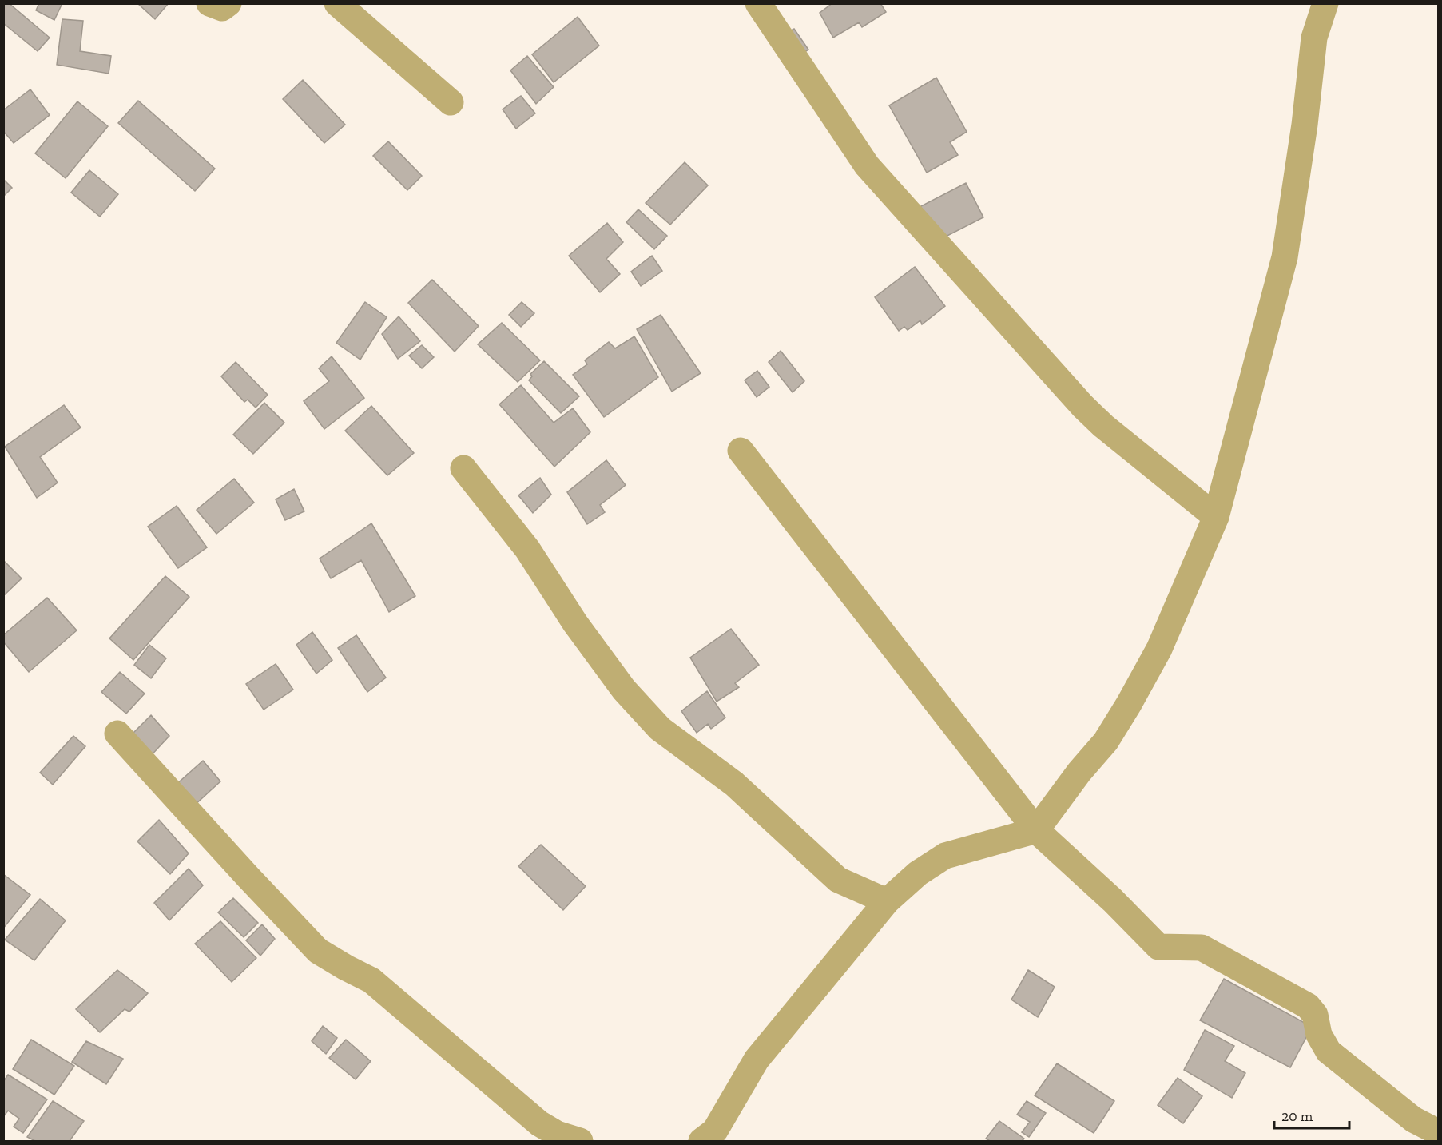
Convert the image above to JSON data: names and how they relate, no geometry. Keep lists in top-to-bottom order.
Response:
{
  "scale_bar": "20 m"
}
